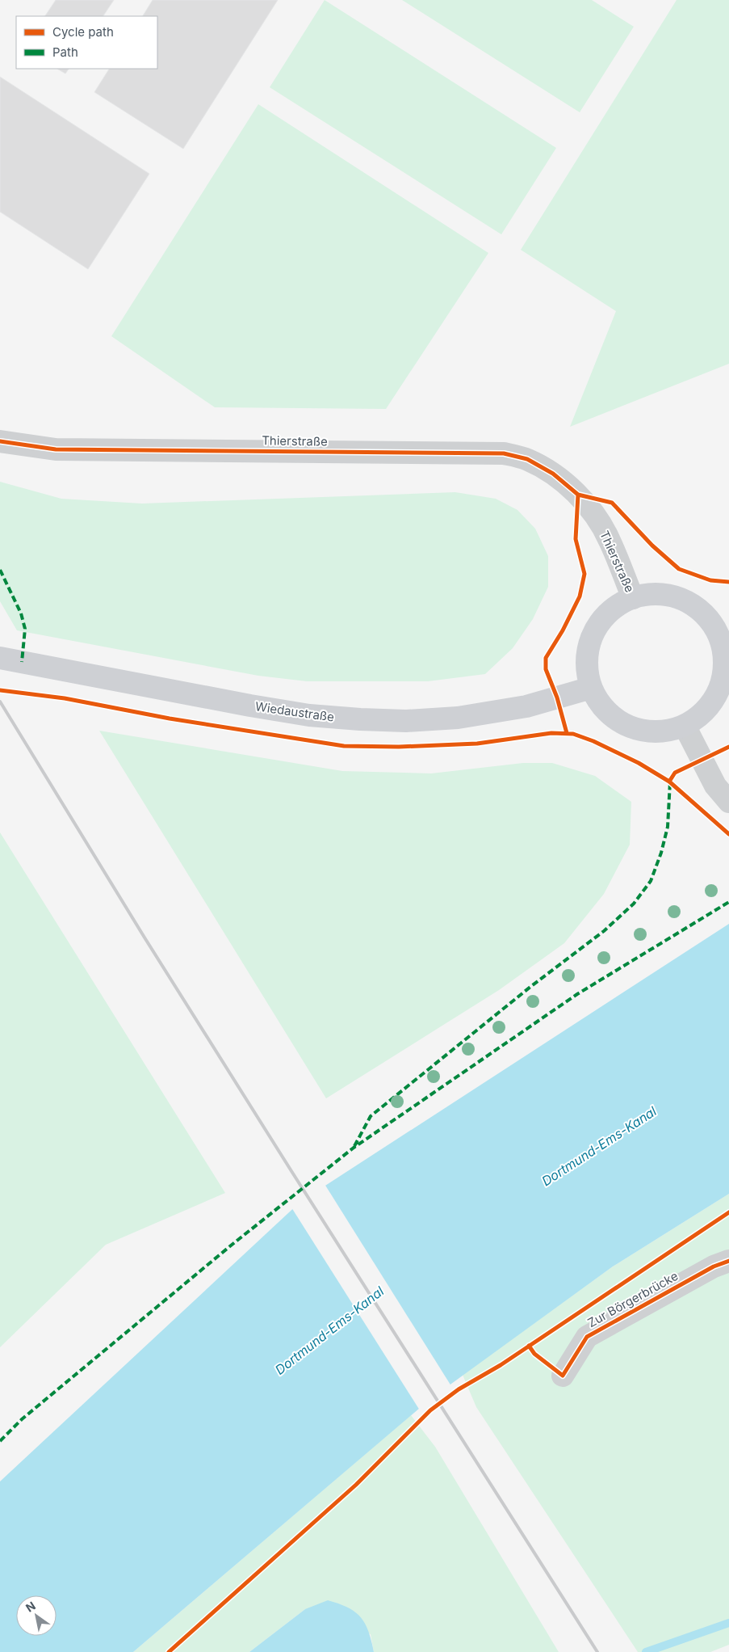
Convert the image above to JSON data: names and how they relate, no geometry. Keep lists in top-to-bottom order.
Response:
{
  "streets": {
    "main road": ["Wiedaustraße"],
    "street": ["Thierstraße", "Zur Börgerbrücke"]
  },
  "crossings": [
    ["Thierstraße", "Wiedaustraße"]
  ],
  "water": ["Dortmund-Ems-Kanal"],
  "legend": ["Cycle path", "Path"],
  "north": "top left"
}
